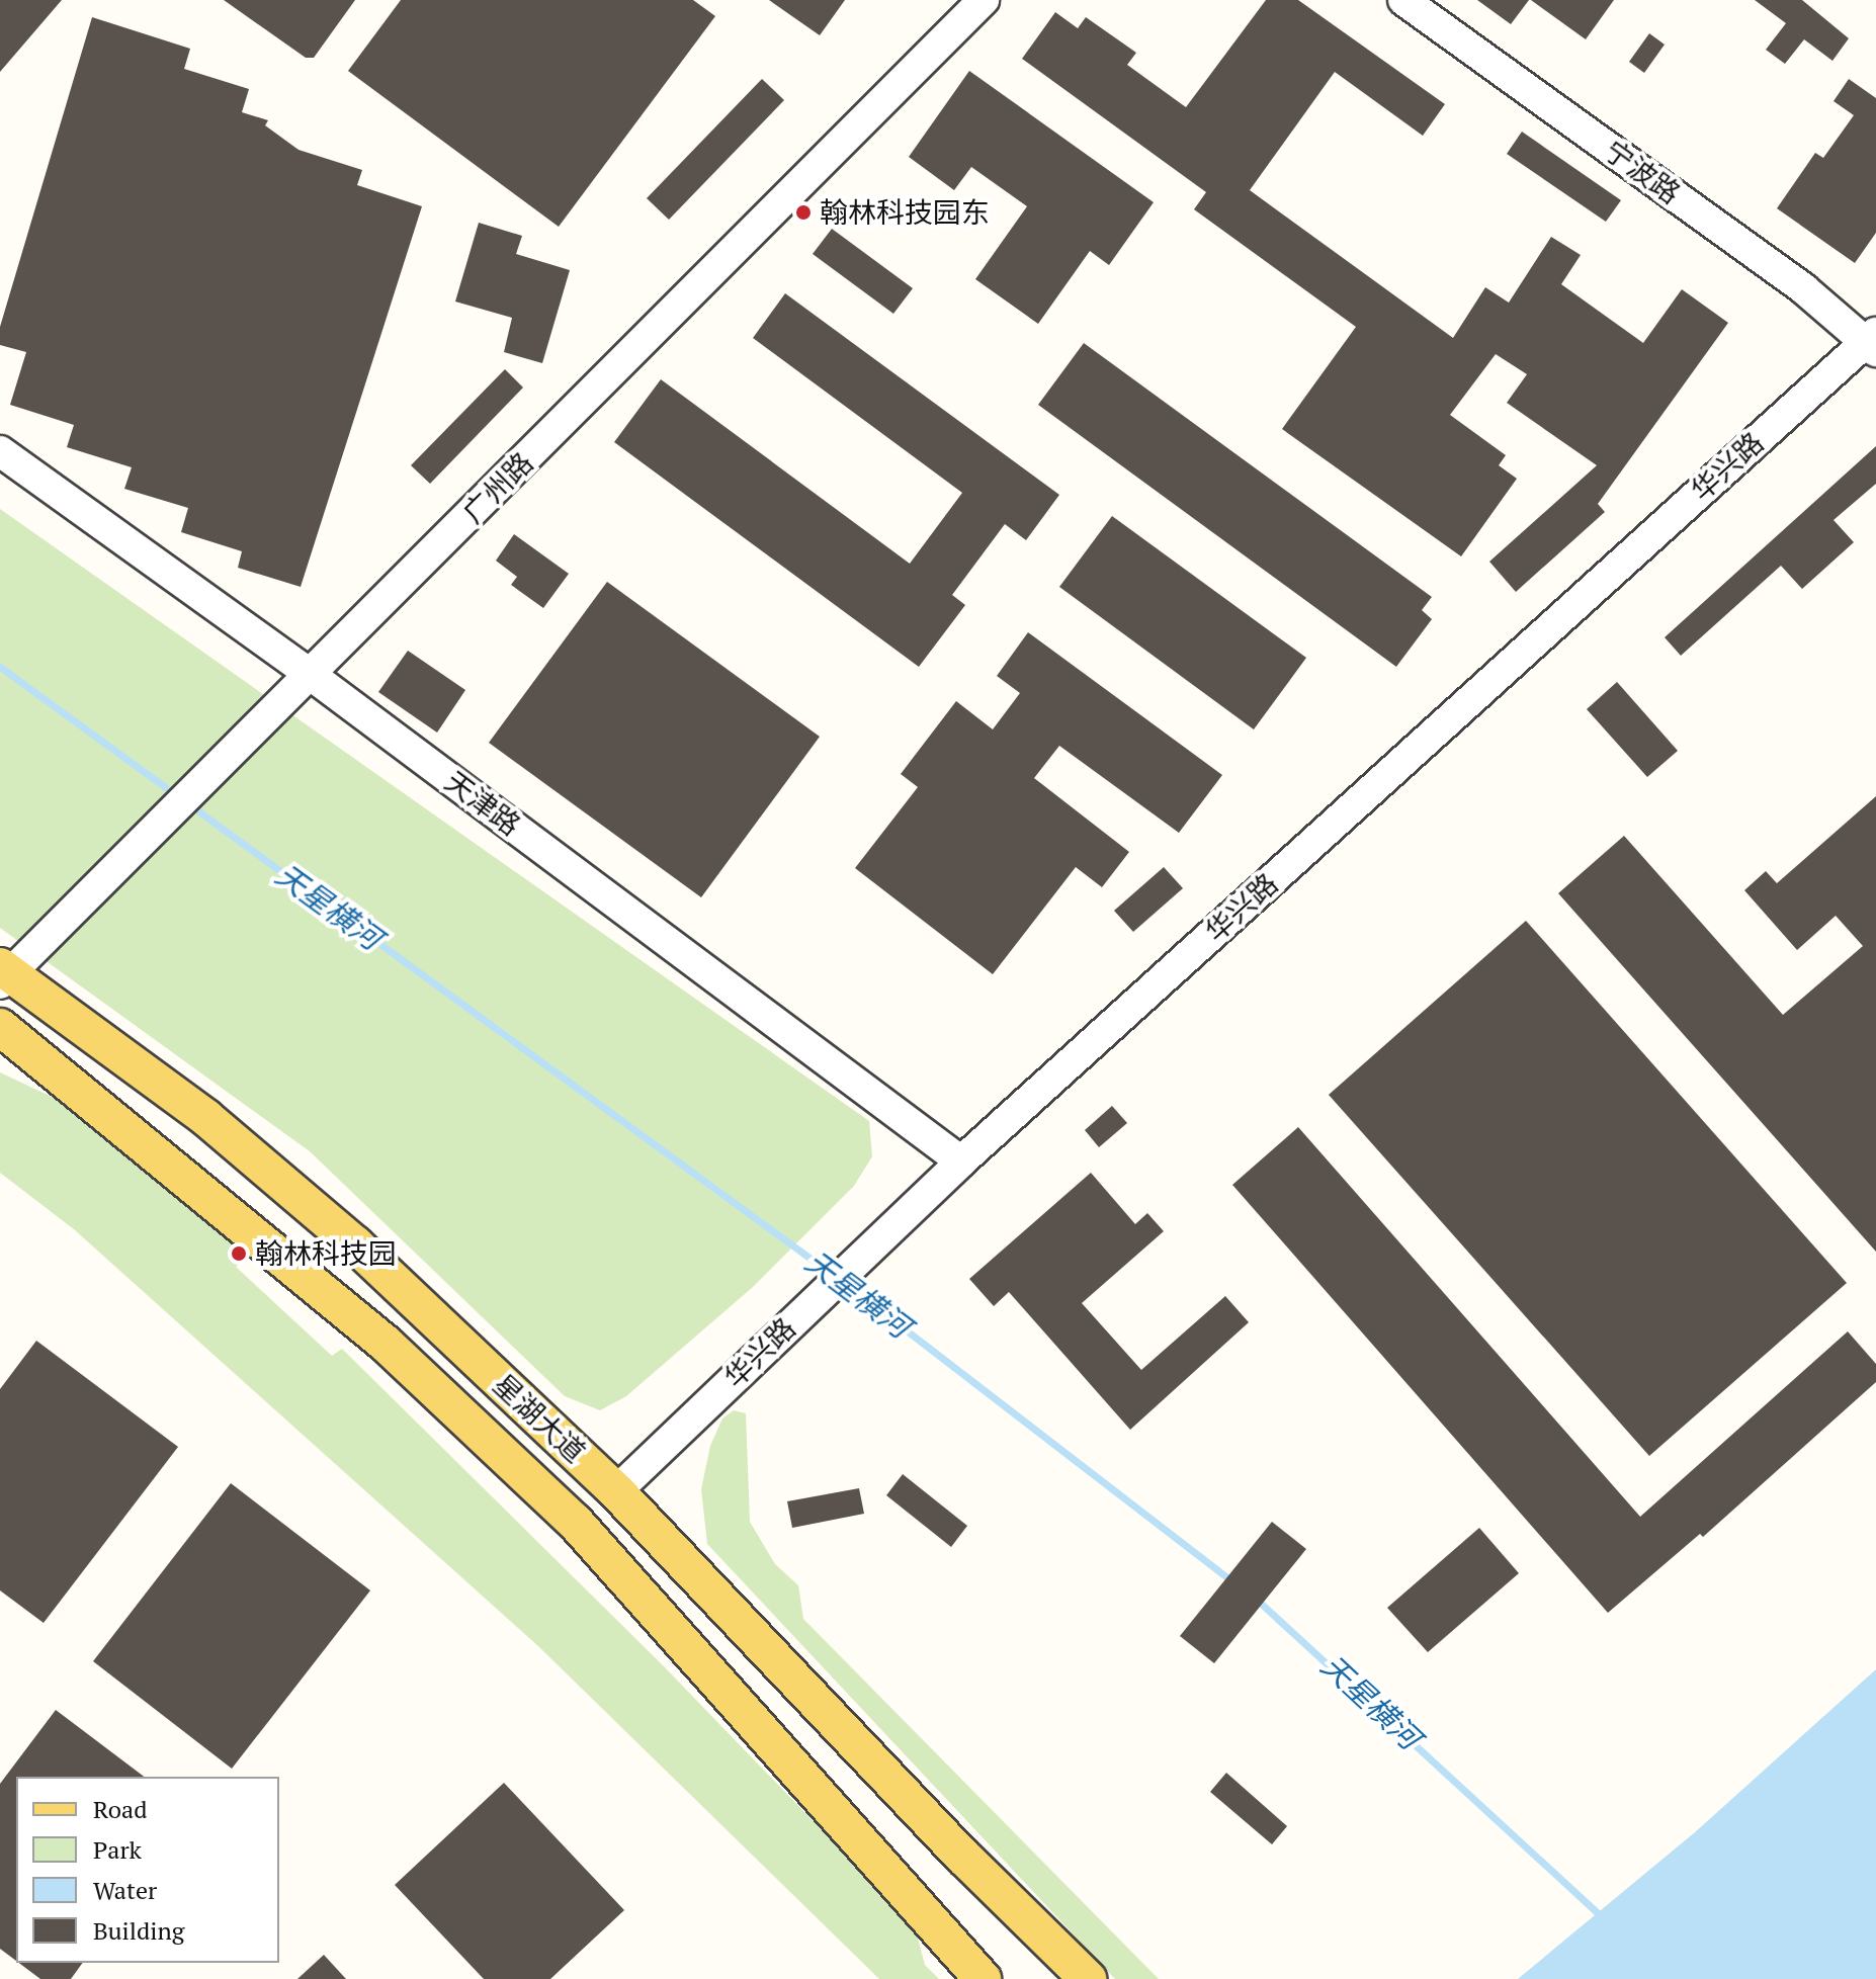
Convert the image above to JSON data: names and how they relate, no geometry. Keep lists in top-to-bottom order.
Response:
{
  "streets": {
    "main road": ["星湖大道"],
    "street": [
      "宁波路",
      "华兴路",
      "广州路",
      "天津路"
    ]
  },
  "crossings": [
    ["宁波路", "华兴路"],
    ["华兴路", "天津路"],
    ["华兴路", "星湖大道"],
    ["广州路", "天津路"],
    ["广州路", "星湖大道"]
  ],
  "water": ["天星横河"],
  "places": ["翰林科技园东", "翰林科技园"],
  "legend": [
    "Road",
    "Park",
    "Water",
    "Building"
  ]
}
